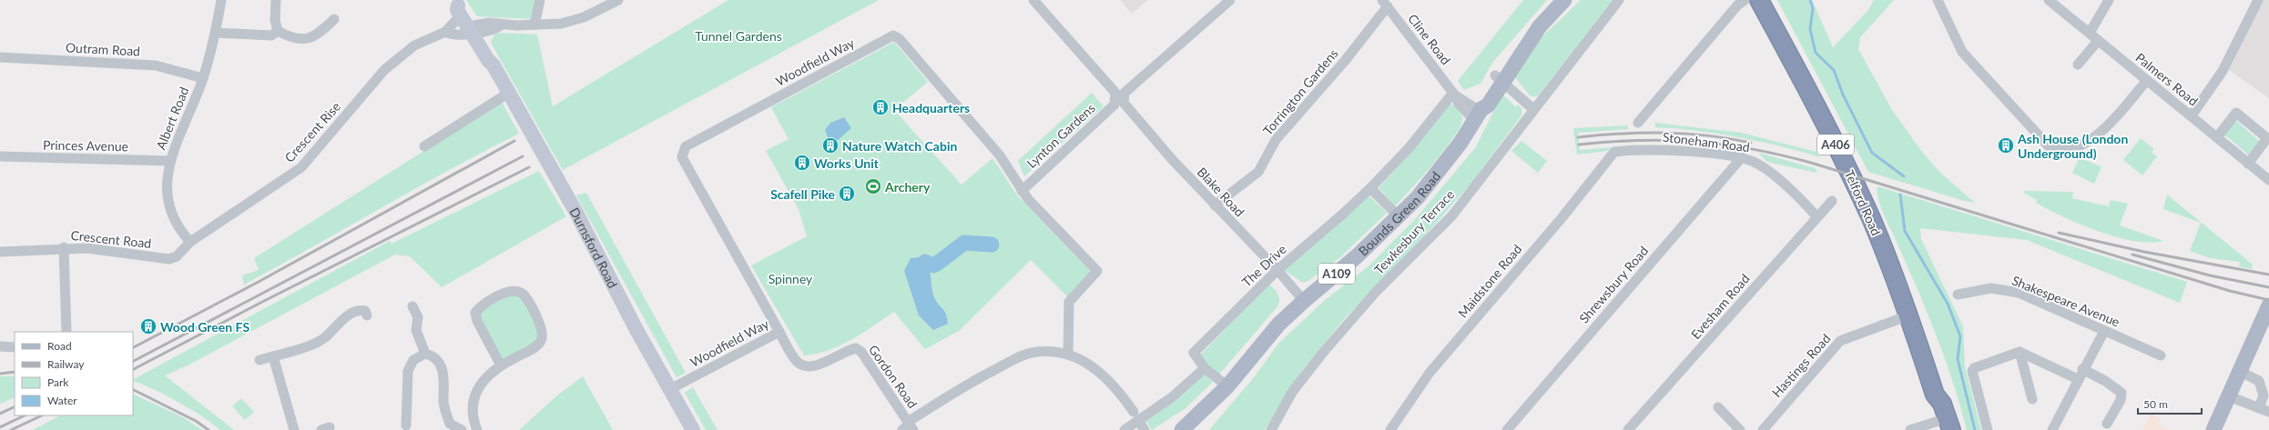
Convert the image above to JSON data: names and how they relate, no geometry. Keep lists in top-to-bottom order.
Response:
{
  "streets": {
    "highway": ["A406", "Telford Road"],
    "main road": ["Bounds Green Road", "Durnsford Road", "A109"],
    "street": [
      "Cline Road",
      "Outram Road",
      "Woodfield Way",
      "Palmers Road",
      "Torrington Gardens",
      "Albert Road",
      "Crescent Rise",
      "Lynton Gardens",
      "Stoneham Road",
      "Princes Avenue",
      "Blake Road",
      "Tewkesbury Terrace",
      "Crescent Road",
      "The Drive",
      "Maidstone Road",
      "Shrewsbury Road",
      "Shakespeare Avenue",
      "Evesham Road",
      "Hastings Road",
      "Gordon Road"
    ]
  },
  "crossings": [
    ["Cline Road", "Torrington Gardens"],
    ["Cline Road", "Bounds Green Road"],
    ["Cline Road", "The Drive"],
    ["Outram Road", "Albert Road"],
    ["Woodfield Way", "Lynton Gardens"],
    ["Woodfield Way", "Durnsford Road"],
    ["Woodfield Way", "Gordon Road"],
    ["Torrington Gardens", "Blake Road"],
    ["Albert Road", "Crescent Rise"],
    ["Albert Road", "Princes Avenue"],
    ["Albert Road", "Crescent Road"],
    ["Crescent Rise", "Crescent Road"],
    ["Crescent Rise", "Durnsford Road"],
    ["Lynton Gardens", "Blake Road"],
    ["Stoneham Road", "Maidstone Road"],
    ["Stoneham Road", "Shrewsbury Road"],
    ["Stoneham Road", "Evesham Road"],
    ["Blake Road", "Bounds Green Road"],
    ["Blake Road", "The Drive"],
    ["Telford Road", "Hastings Road"],
    ["Bounds Green Road", "The Drive"]
  ],
  "parks": ["Tunnel Gardens", "Spinney"],
  "places": {
    "building": [
      "Headquarters",
      "Nature Watch Cabin",
      "Ash House (London Underground)",
      "Works Unit",
      "Scafell Pike",
      "Wood Green FS"
    ],
    "sports": ["Archery"]
  },
  "legend": [
    "Road",
    "Railway",
    "Park",
    "Water"
  ],
  "scale_bar": "50 m"
}
